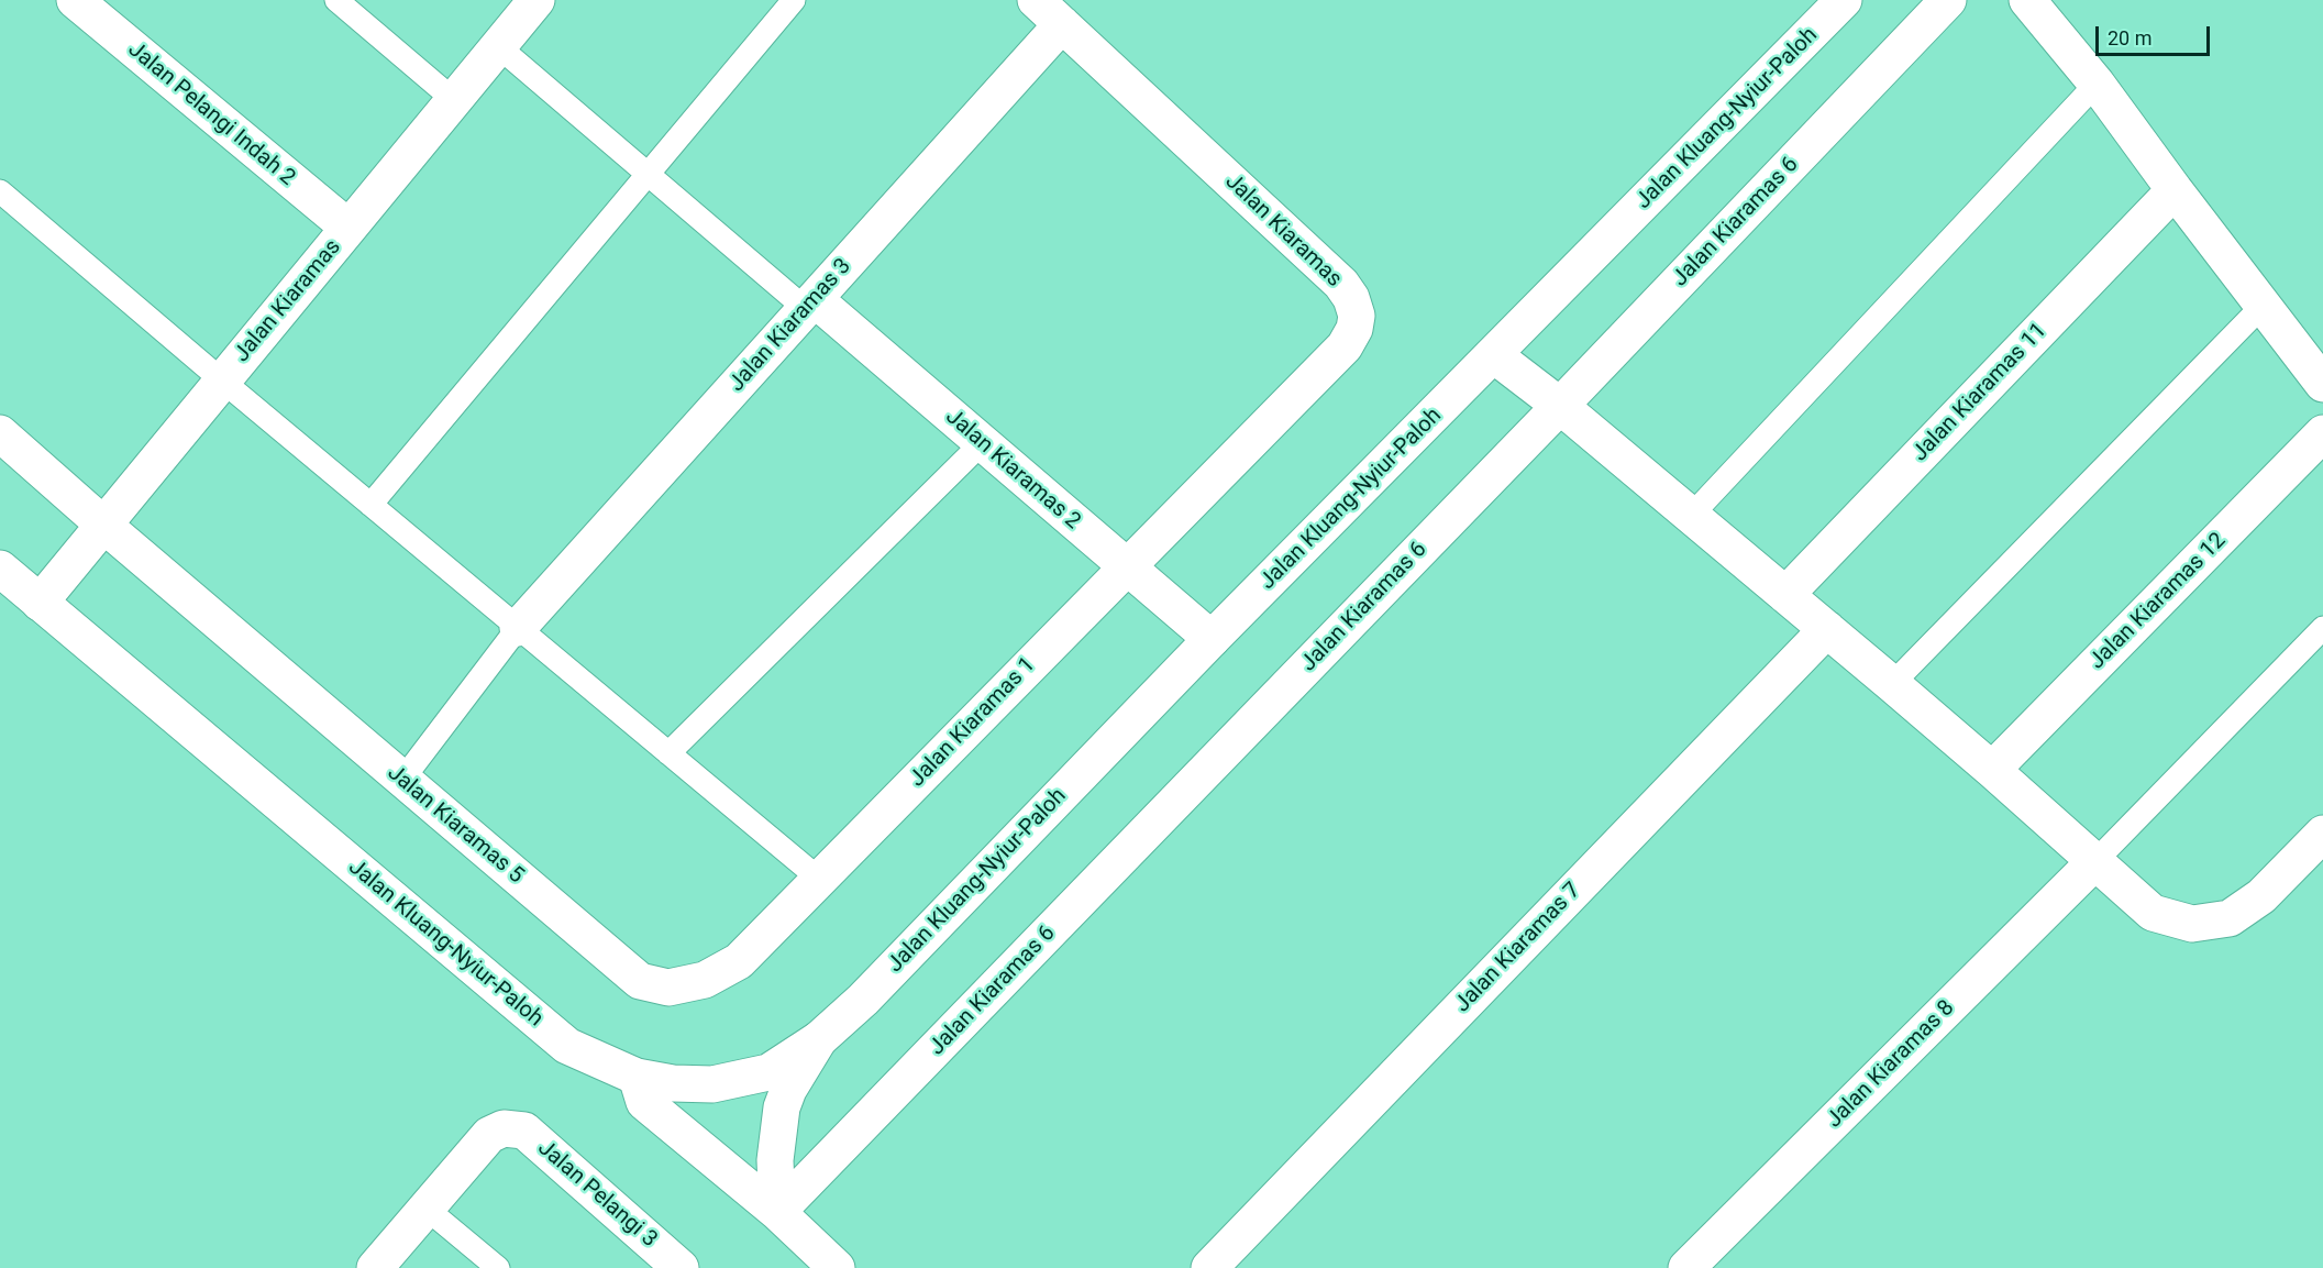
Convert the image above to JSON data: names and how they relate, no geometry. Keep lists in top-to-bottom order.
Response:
{
  "streets": {
    "street": [
      "Jalan Pelangi Indah 2",
      "Jalan Kluang-Nyiur-Paloh",
      "Jalan Kiaramas 6",
      "Jalan Kiaramas",
      "Jalan Kiaramas 3",
      "Jalan Kiaramas 11",
      "Jalan Kiaramas 2",
      "Jalan Kiaramas 12",
      "Jalan Kiaramas 1",
      "Jalan Kiaramas 5",
      "Jalan Kiaramas 7",
      "Jalan Kiaramas 8",
      "Jalan Pelangi 3"
    ]
  },
  "crossings": [
    ["Jalan Pelangi Indah 2", "Jalan Kiaramas"],
    ["Jalan Kluang-Nyiur-Paloh", "Jalan Kiaramas"],
    ["Jalan Kluang-Nyiur-Paloh", "Jalan Kiaramas 2"],
    ["Jalan Kiaramas", "Jalan Kiaramas 3"],
    ["Jalan Kiaramas", "Jalan Kiaramas 2"],
    ["Jalan Kiaramas", "Jalan Kiaramas 1"],
    ["Jalan Kiaramas", "Jalan Kiaramas 5"],
    ["Jalan Kiaramas 3", "Jalan Kiaramas 2"],
    ["Jalan Kiaramas 2", "Jalan Kiaramas 1"],
    ["Jalan Kiaramas 1", "Jalan Kiaramas 5"]
  ],
  "scale_bar": "20 m"
}
